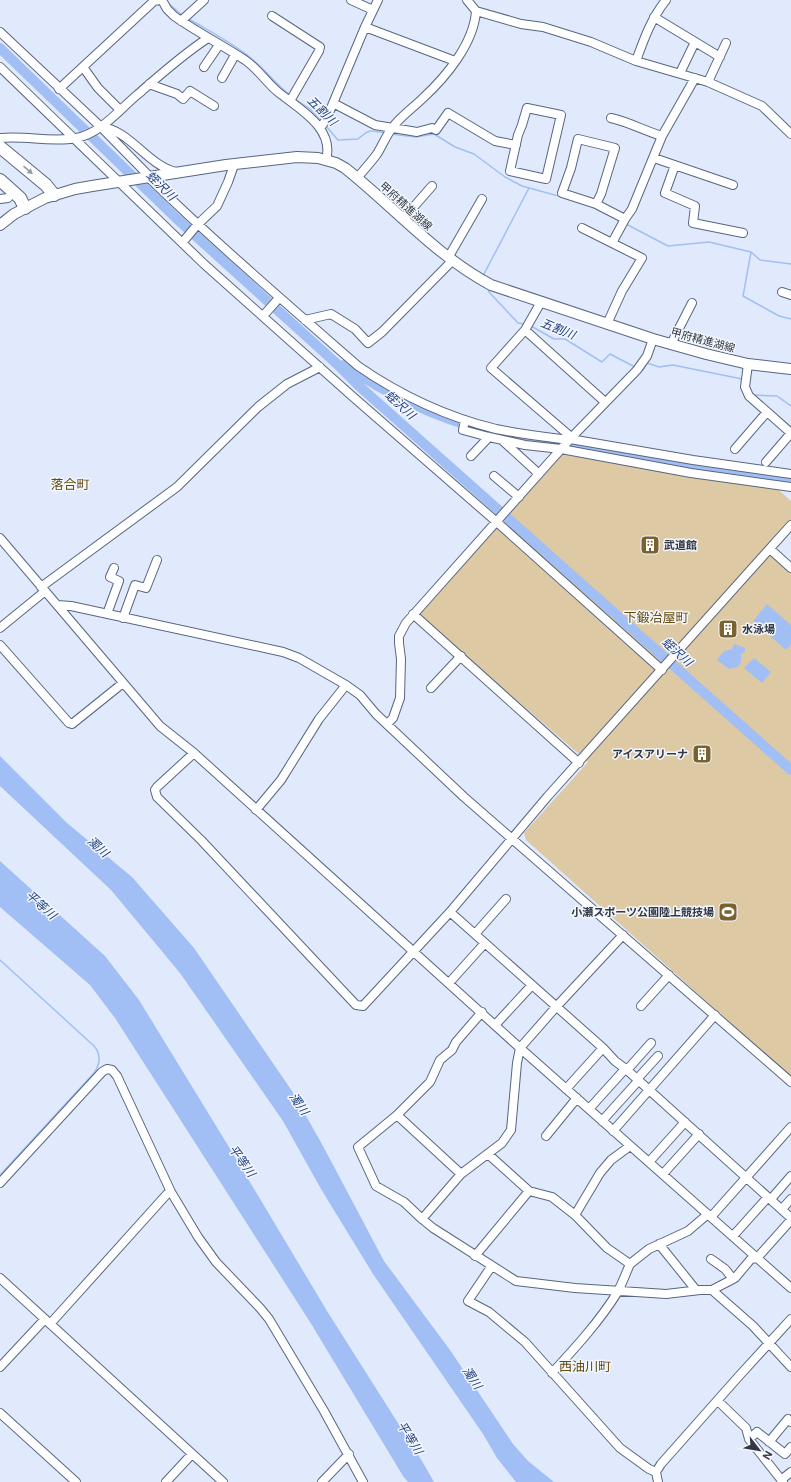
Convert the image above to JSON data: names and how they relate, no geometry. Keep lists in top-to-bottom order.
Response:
{
  "streets": {
    "main road": ["甲府精進湖線"]
  },
  "districts": ["落合町", "下鍛冶屋町", "西油川町"],
  "water": [
    "五割川",
    "蛭沢川",
    "濁川",
    "平等川"
  ],
  "places": {
    "building": ["武道館", "水泳場", "アイスアリーナ"],
    "sports": ["小瀬スポーツ公園陸上競技場"]
  },
  "north": "bottom right"
}
